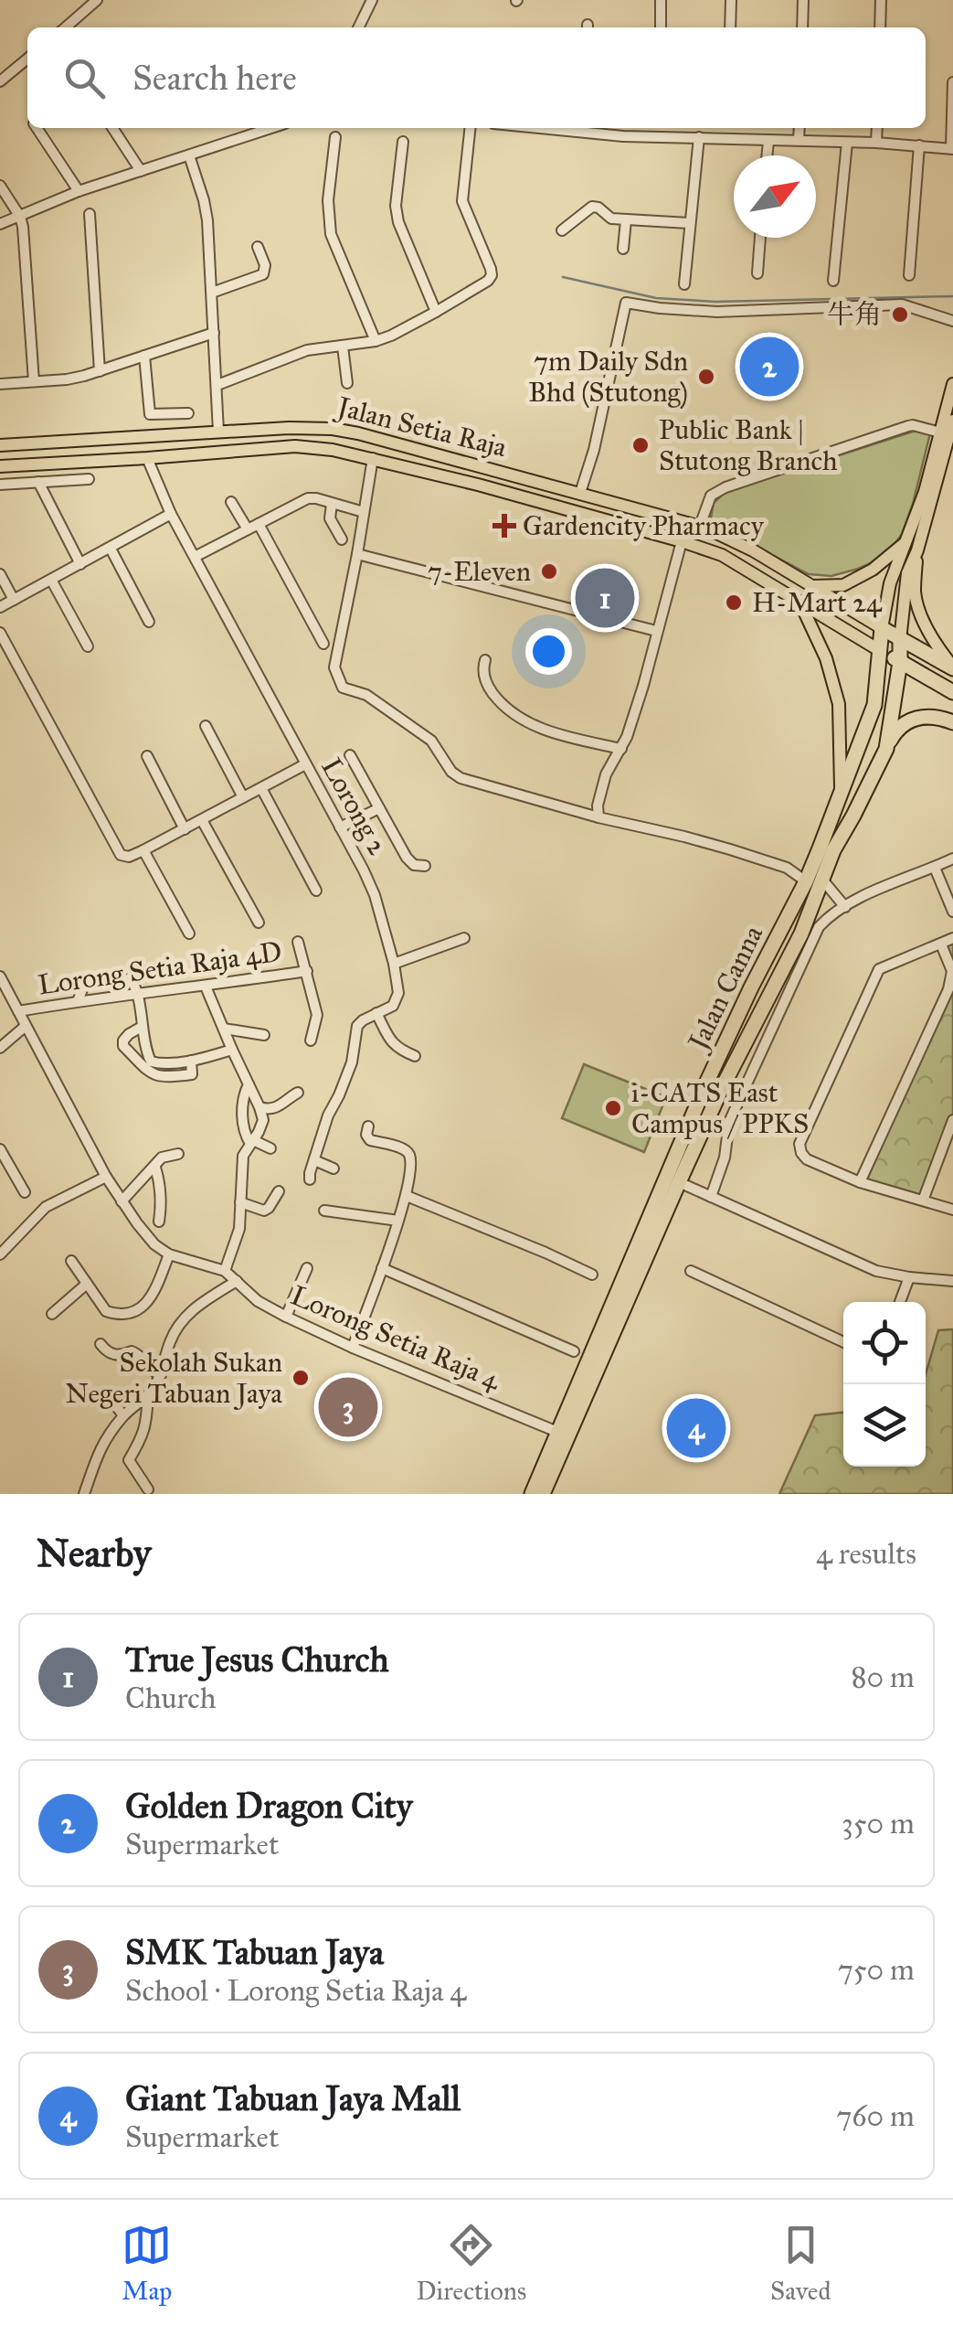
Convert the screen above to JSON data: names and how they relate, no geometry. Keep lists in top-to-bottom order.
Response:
{
  "streets": {
    "highway": ["Jalan Canna"],
    "main road": ["Jalan Setia Raja"],
    "street": ["Lorong 2", "Lorong Setia Raja 4D", "Lorong Setia Raja 4"]
  },
  "crossings": [
    ["Jalan Setia Raja", "Lorong 2"],
    ["Jalan Setia Raja", "Jalan Canna"],
    ["Jalan Canna", "Lorong Setia Raja 4"]
  ],
  "places": {
    "other": [
      "牛角",
      "7m Daily Sdn Bhd (Stutong)",
      "Public Bank | Stutong Branch",
      "7-Eleven",
      "H-Mart 24",
      "i-CATS East Campus / PPKS",
      "Sekolah Sukan Negeri Tabuan Jaya"
    ],
    "health": ["Gardencity Pharmacy"]
  },
  "north": "top right",
  "page": {
    "search": "Search here",
    "pins": [
      "2",
      "1",
      "3",
      "4"
    ],
    "heading": ["Nearby", "4 results"],
    "list": [
      {
        "mark": "1",
        "name": "True Jesus Church",
        "note": "Church",
        "value": "80 m"
      },
      {
        "mark": "2",
        "name": "Golden Dragon City",
        "note": "Supermarket",
        "value": "350 m"
      },
      {
        "mark": "3",
        "name": "SMK Tabuan Jaya",
        "note": "School · Lorong Setia Raja 4",
        "value": "750 m"
      },
      {
        "mark": "4",
        "name": "Giant Tabuan Jaya Mall",
        "note": "Supermarket",
        "value": "760 m"
      }
    ],
    "nav": ["Map", "Directions", "Saved"]
  }
}
